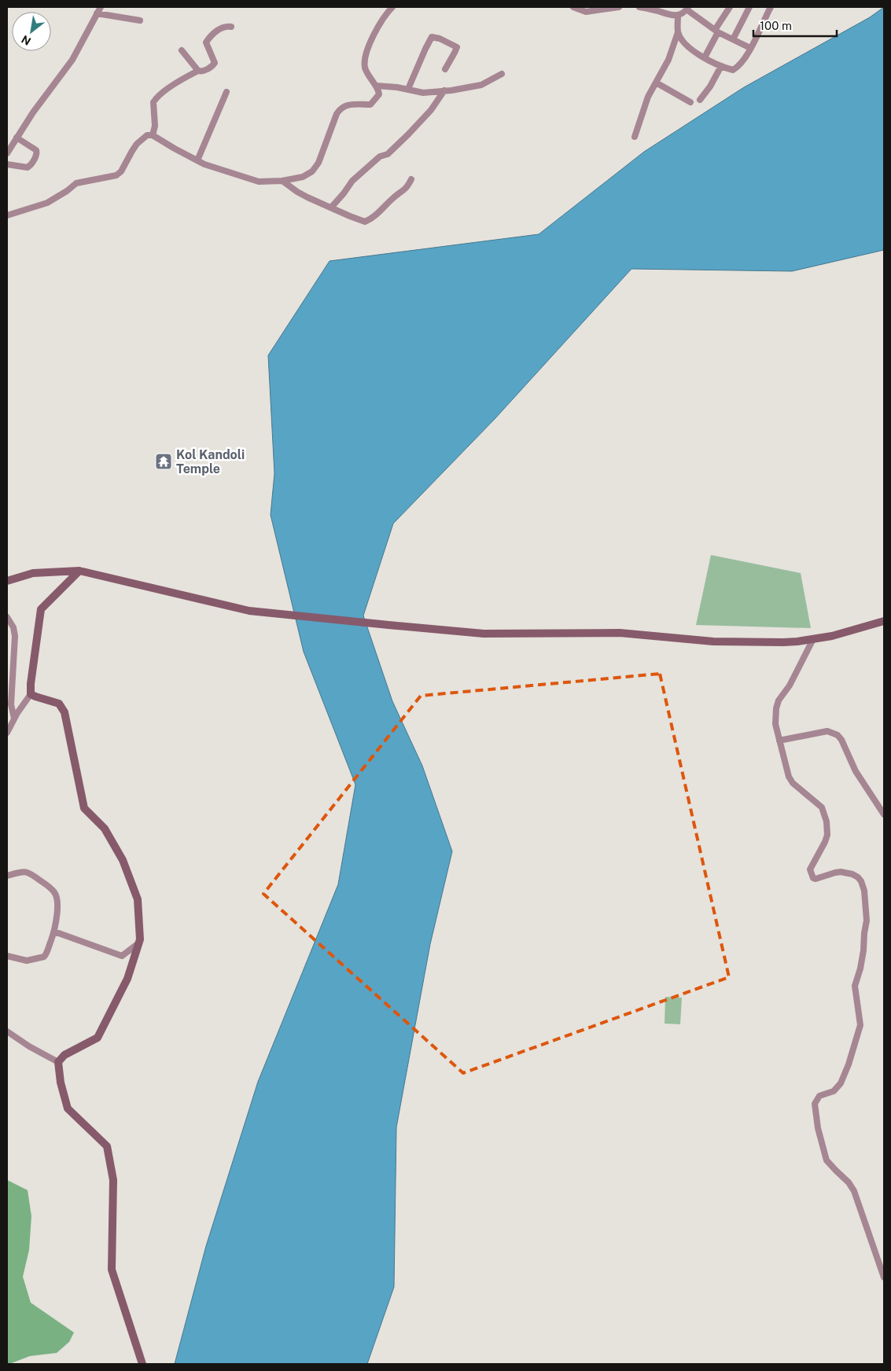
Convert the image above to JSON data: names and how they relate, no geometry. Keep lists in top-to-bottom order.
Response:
{
  "places": {
    "temple": ["Kol Kandoli Temple"]
  },
  "scale_bar": "100 m",
  "north": "bottom left"
}
